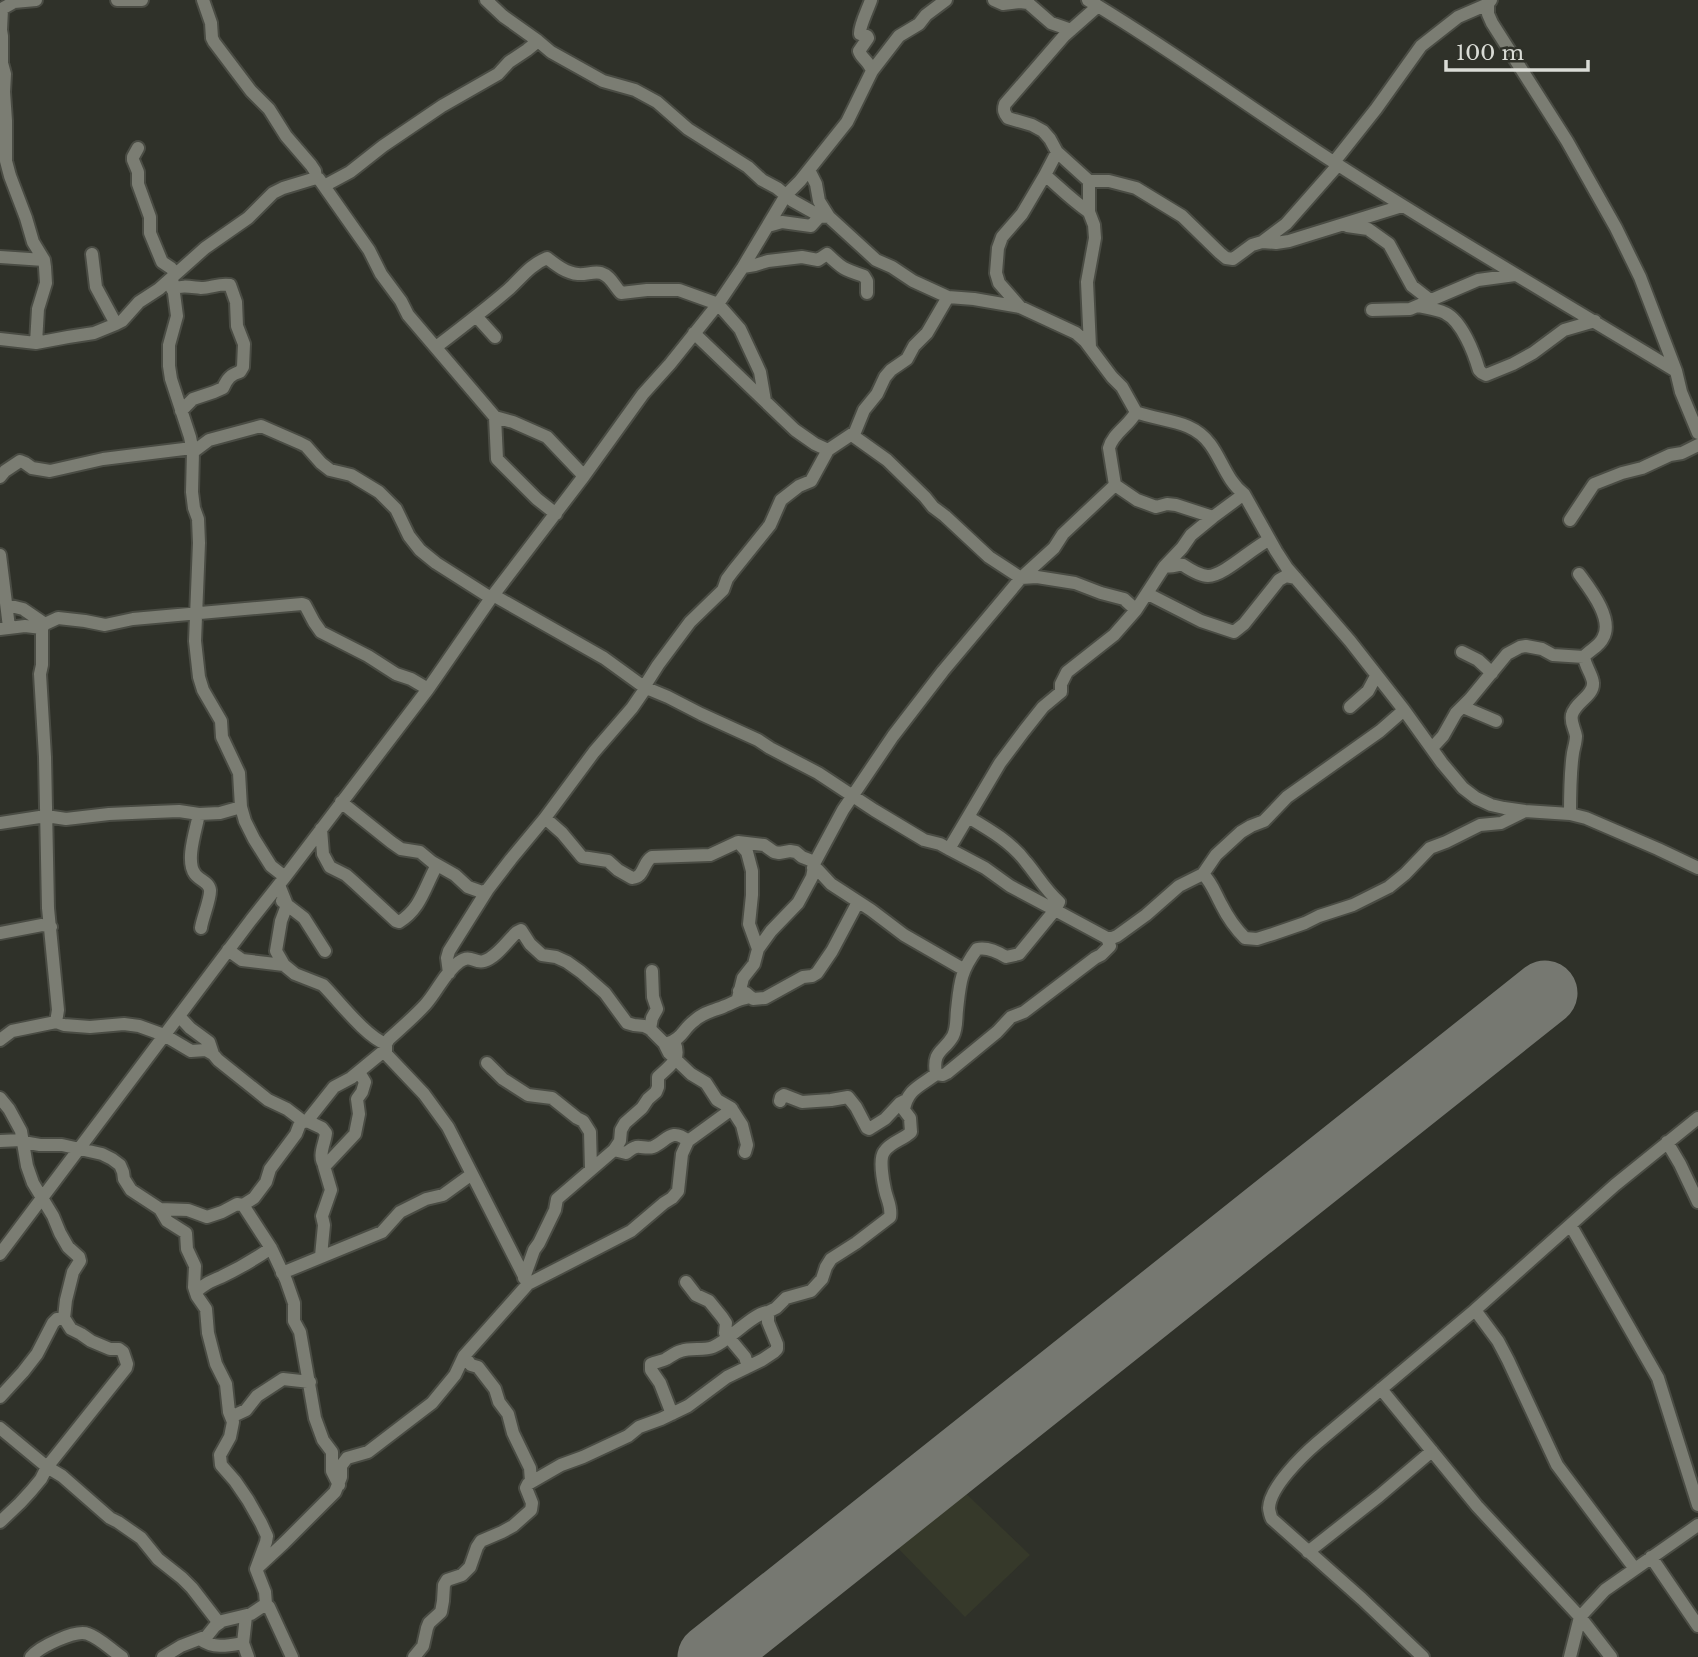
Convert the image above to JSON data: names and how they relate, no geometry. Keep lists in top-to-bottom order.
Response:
{
  "scale_bar": "100 m"
}
